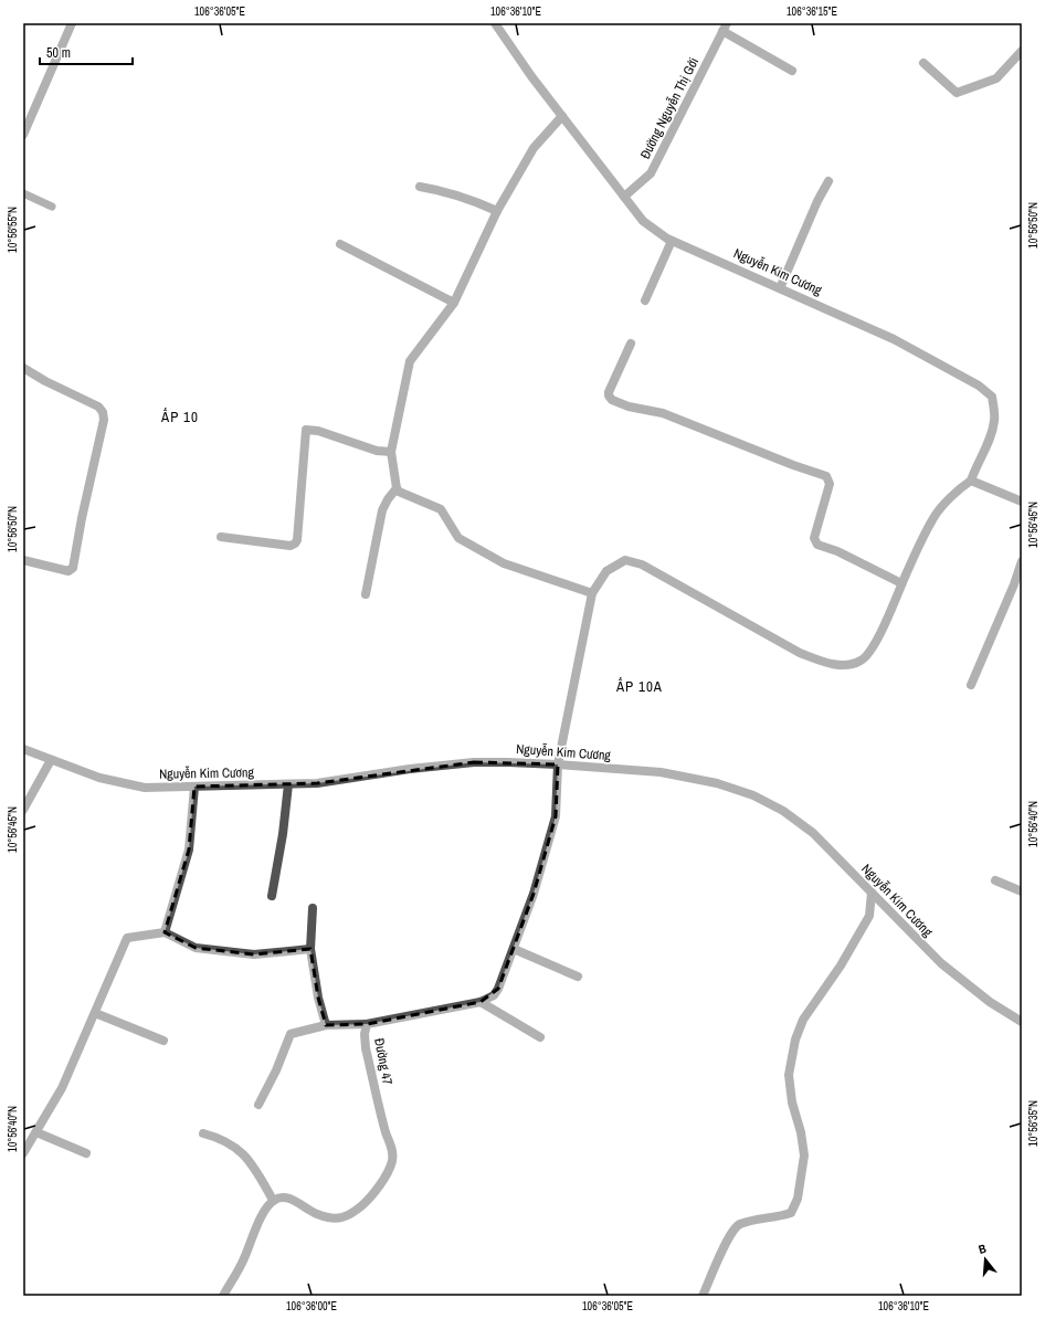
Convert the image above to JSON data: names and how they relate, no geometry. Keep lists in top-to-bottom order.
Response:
{
  "streets": {
    "street": ["Đường Nguyễn Thị Gởi", "Nguyễn Kim Cương", "Đường 47"]
  },
  "crossings": [
    ["Đường Nguyễn Thị Gởi", "Nguyễn Kim Cương"],
    ["Nguyễn Kim Cương", "Đường 47"]
  ],
  "districts": ["ẤP 10", "ẤP 10A"],
  "scale_bar": "50 m",
  "north": "top",
  "coordinates": [
    "106°36'05\"E",
    "106°36'10\"E",
    "106°36'15\"E",
    "10°56'50\"N",
    "10°56'55\"N",
    "10°56'45\"N",
    "10°56'40\"N",
    "10°56'35\"N",
    "106°36'00\"E"
  ]
}
